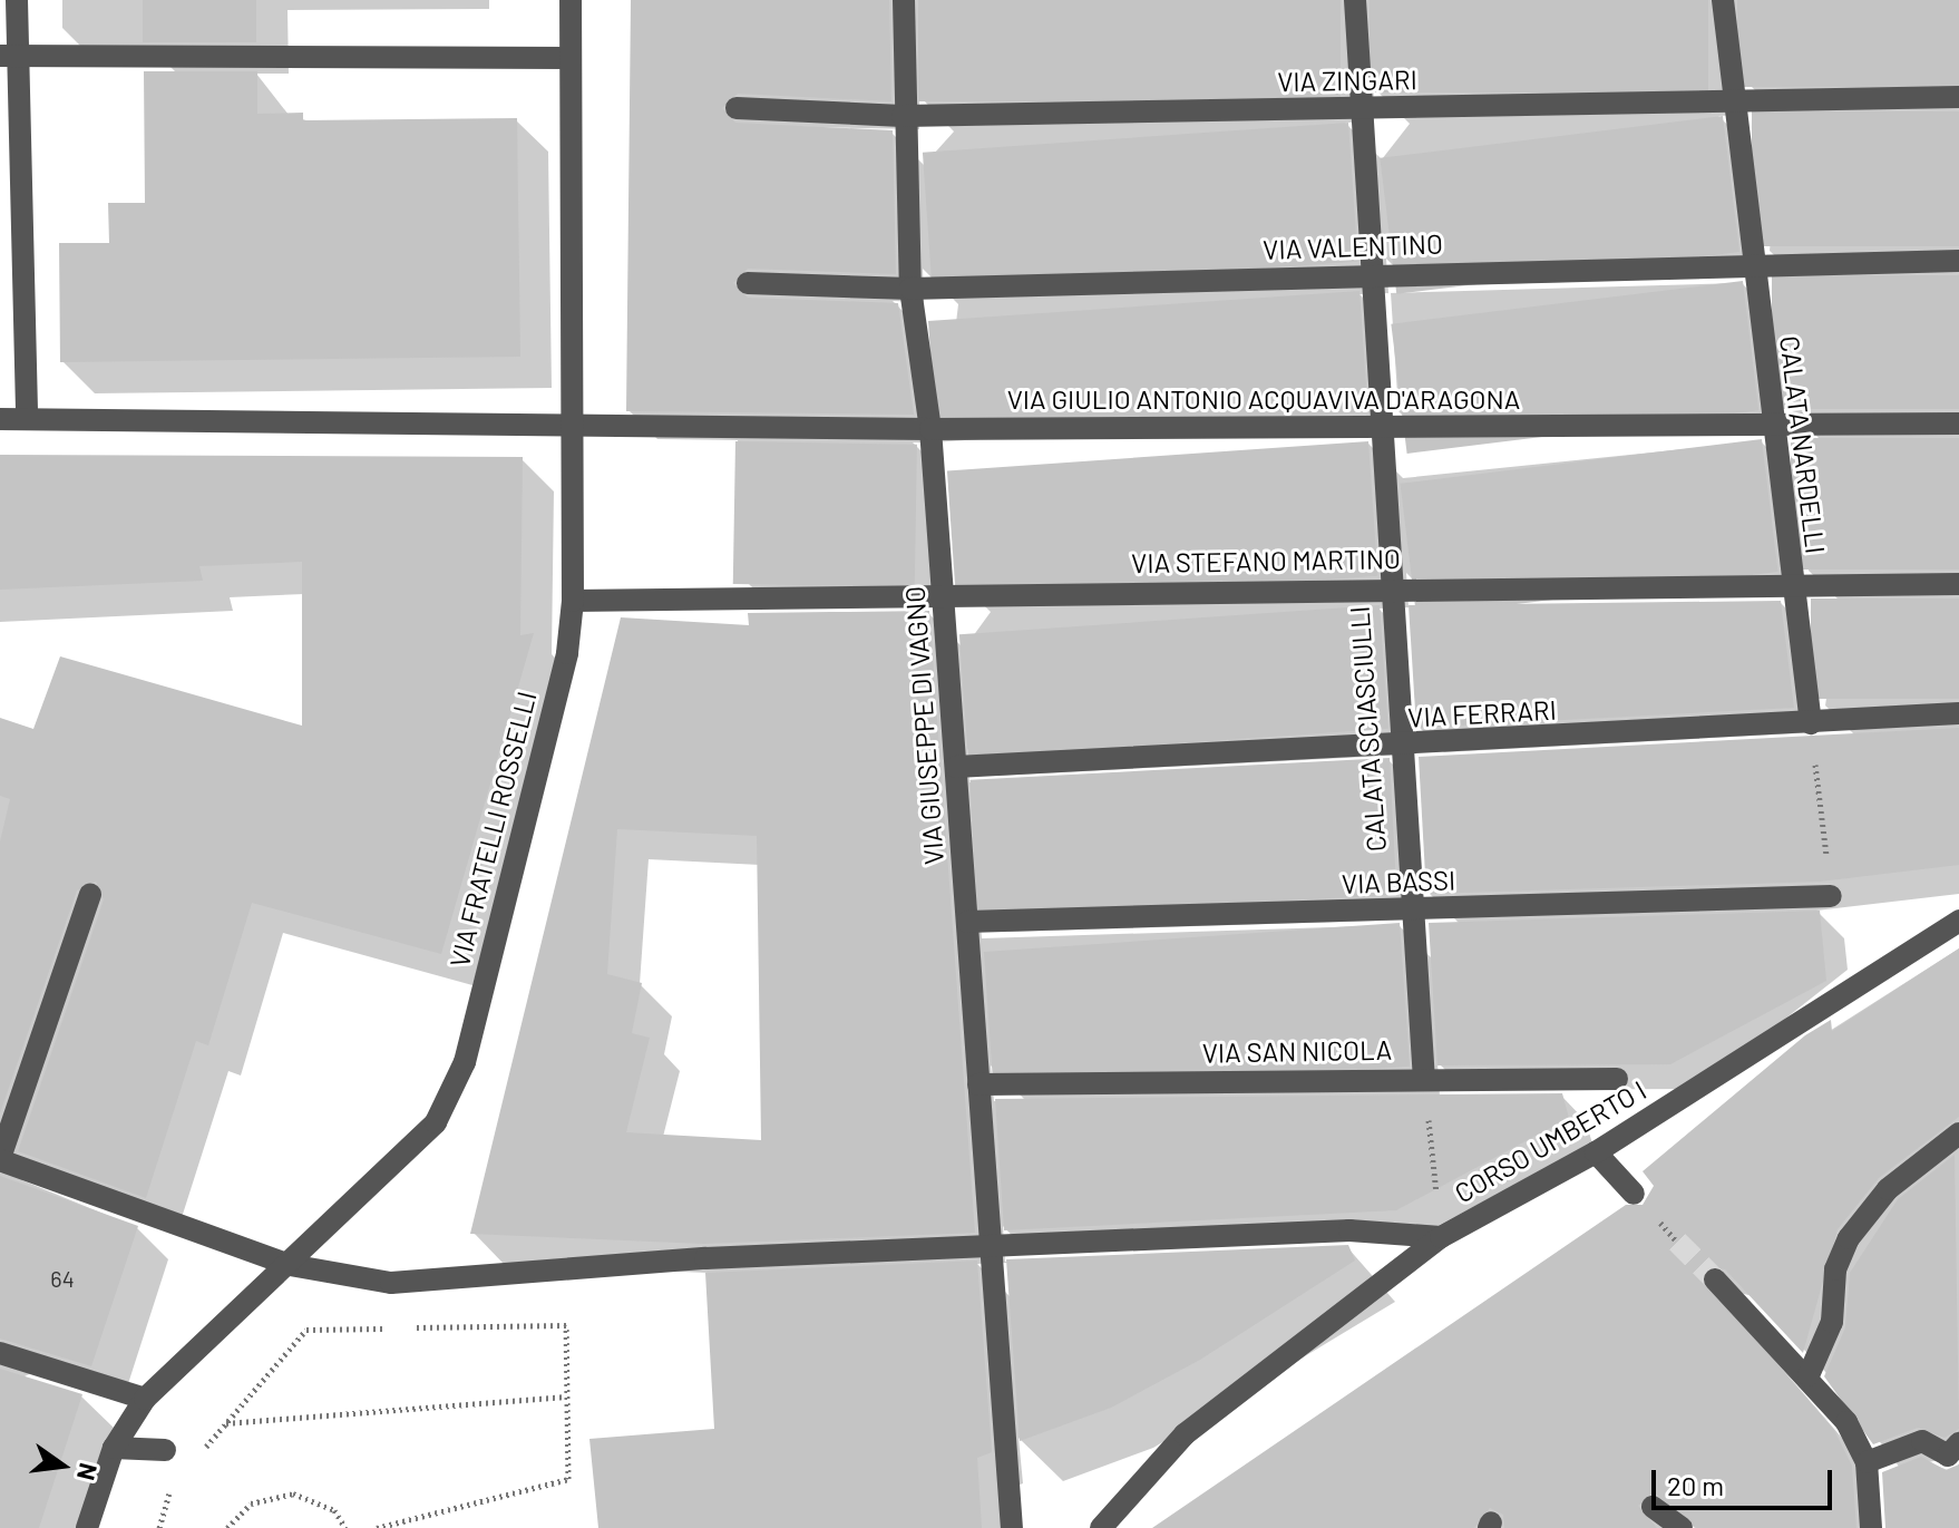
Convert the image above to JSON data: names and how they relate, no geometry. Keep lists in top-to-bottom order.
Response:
{
  "streets": {
    "street": [
      "VIA ZINGARI",
      "VIA VALENTINO",
      "VIA GIULIO ANTONIO ACQUAVIVA D'ARAGONA",
      "CALATA NARDELLI",
      "VIA STEFANO MARTINO",
      "VIA FERRARI",
      "VIA GIUSEPPE DI VAGNO",
      "CALATA SCIASCIULLI",
      "VIA FRATELLI ROSSELLI",
      "VIA BASSI",
      "VIA SAN NICOLA",
      "CORSO UMBERTO I"
    ]
  },
  "crossings": [
    ["VIA ZINGARI", "CALATA NARDELLI"],
    ["VIA ZINGARI", "VIA GIUSEPPE DI VAGNO"],
    ["VIA ZINGARI", "CALATA SCIASCIULLI"],
    ["VIA VALENTINO", "CALATA NARDELLI"],
    ["VIA VALENTINO", "VIA GIUSEPPE DI VAGNO"],
    ["VIA VALENTINO", "CALATA SCIASCIULLI"],
    ["VIA GIULIO ANTONIO ACQUAVIVA D'ARAGONA", "CALATA NARDELLI"],
    ["VIA GIULIO ANTONIO ACQUAVIVA D'ARAGONA", "VIA GIUSEPPE DI VAGNO"],
    ["VIA GIULIO ANTONIO ACQUAVIVA D'ARAGONA", "CALATA SCIASCIULLI"],
    ["VIA GIULIO ANTONIO ACQUAVIVA D'ARAGONA", "VIA FRATELLI ROSSELLI"],
    ["CALATA NARDELLI", "VIA STEFANO MARTINO"],
    ["CALATA NARDELLI", "VIA FERRARI"],
    ["VIA STEFANO MARTINO", "VIA GIUSEPPE DI VAGNO"],
    ["VIA STEFANO MARTINO", "CALATA SCIASCIULLI"],
    ["VIA STEFANO MARTINO", "VIA FRATELLI ROSSELLI"],
    ["VIA FERRARI", "VIA GIUSEPPE DI VAGNO"],
    ["VIA FERRARI", "CALATA SCIASCIULLI"],
    ["VIA GIUSEPPE DI VAGNO", "VIA BASSI"],
    ["VIA GIUSEPPE DI VAGNO", "VIA SAN NICOLA"],
    ["CALATA SCIASCIULLI", "VIA BASSI"],
    ["CALATA SCIASCIULLI", "VIA SAN NICOLA"]
  ],
  "house_numbers": ["64"],
  "scale_bar": "20 m",
  "north": "right"
}
